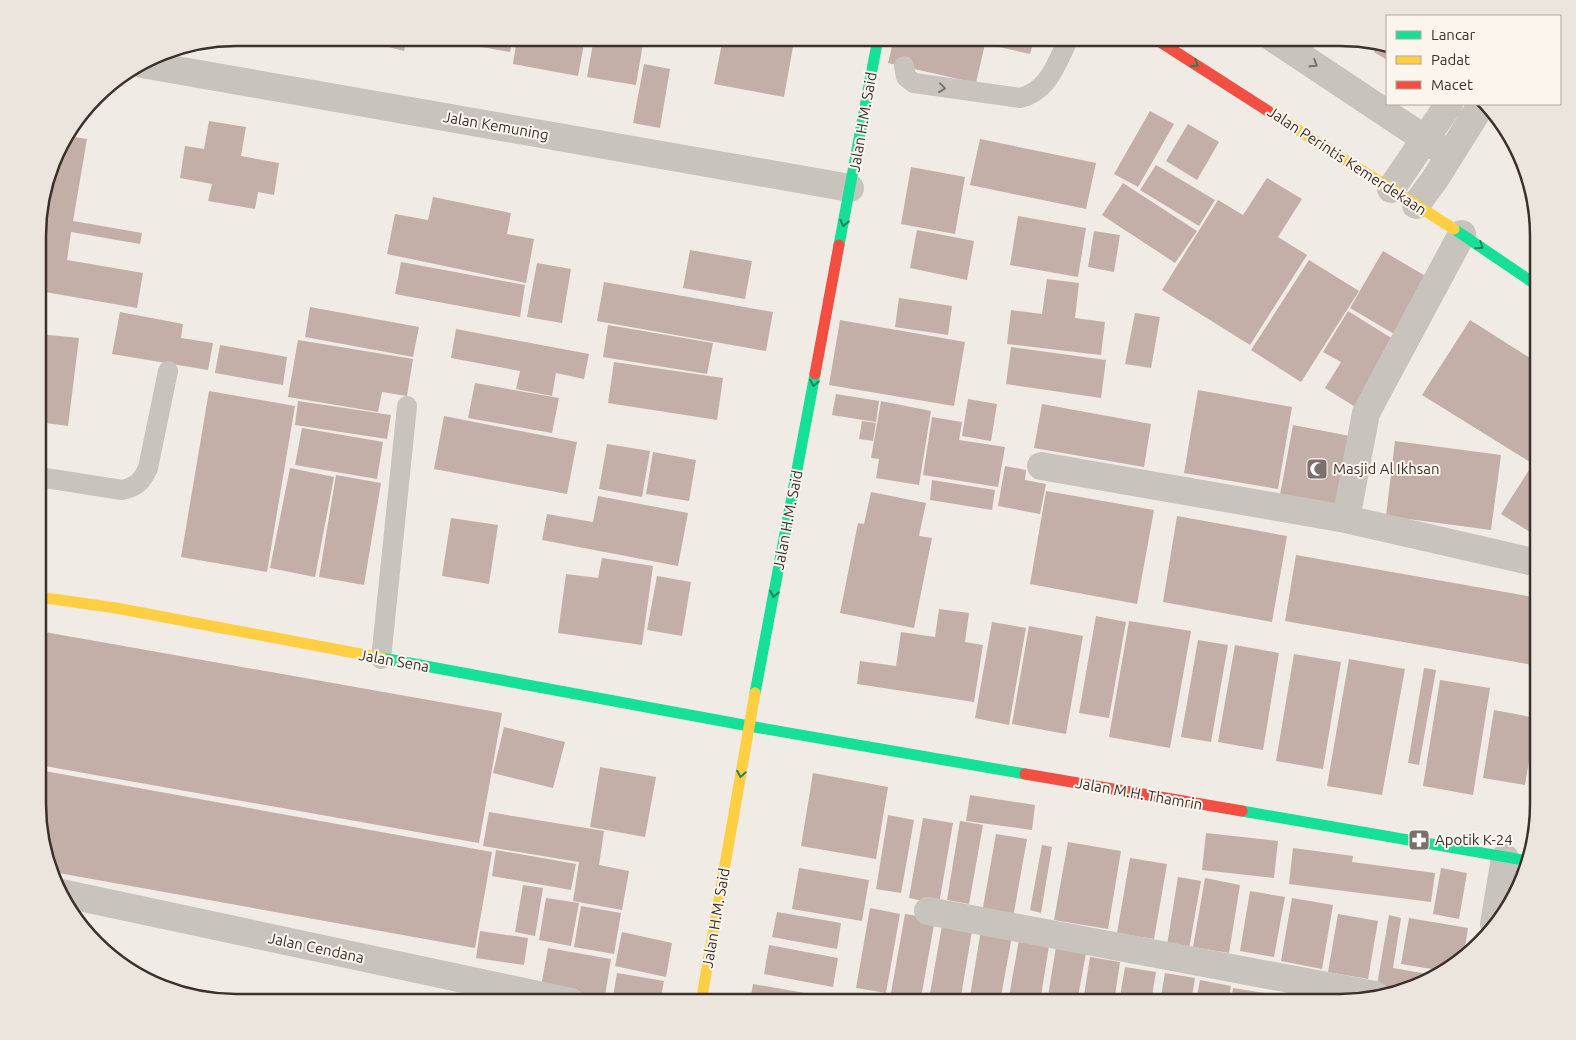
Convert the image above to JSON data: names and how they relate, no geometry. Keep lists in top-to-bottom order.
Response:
{
  "streets": {
    "street": [
      "Jalan H.M. Said",
      "Jalan Kemuning",
      "Jalan Perintis Kemerdekaan",
      "Jalan Sena",
      "Jalan M.H. Thamrin",
      "Jalan Cendana"
    ]
  },
  "crossings": [
    ["Jalan H.M. Said", "Jalan Kemuning"],
    ["Jalan H.M. Said", "Jalan Sena"],
    ["Jalan H.M. Said", "Jalan M.H. Thamrin"],
    ["Jalan Sena", "Jalan M.H. Thamrin"]
  ],
  "one_way": ["Jalan H.M. Said"],
  "places": {
    "mosque": ["Masjid Al Ikhsan"],
    "pharmacy": ["Apotik K-24"]
  },
  "legend": ["Lancar", "Padat", "Macet"]
}
